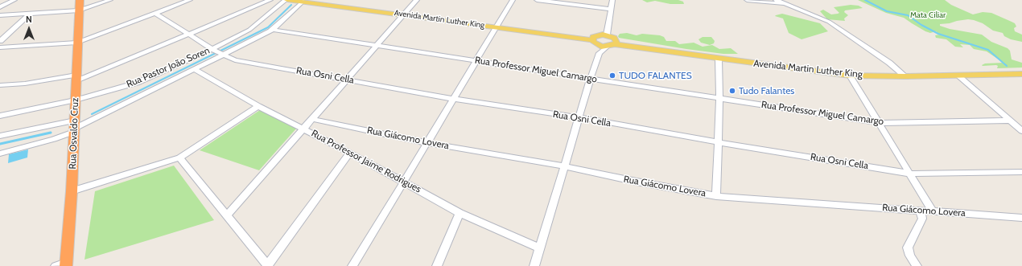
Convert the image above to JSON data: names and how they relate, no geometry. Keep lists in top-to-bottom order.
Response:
{
  "streets": {
    "highway": ["Rua Osvaldo Cruz"],
    "main road": ["Avenida Martin Luther King"],
    "street": [
      "Rua Pastor João Soren",
      "Rua Professor Miguel Camargo",
      "Rua Osni Cella",
      "Rua Giácomo Lovera",
      "Rua Professor Jaime Rodrigues"
    ]
  },
  "crossings": [
    ["Avenida Martin Luther King", "Rua Pastor João Soren"],
    ["Rua Pastor João Soren", "Rua Professor Miguel Camargo"],
    ["Rua Pastor João Soren", "Rua Osni Cella"],
    ["Rua Pastor João Soren", "Rua Osvaldo Cruz"],
    ["Rua Pastor João Soren", "Rua Professor Jaime Rodrigues"]
  ],
  "parks": ["Mata Ciliar"],
  "places": ["TUDO FALANTES", "Tudo Falantes"],
  "north": "top"
}
